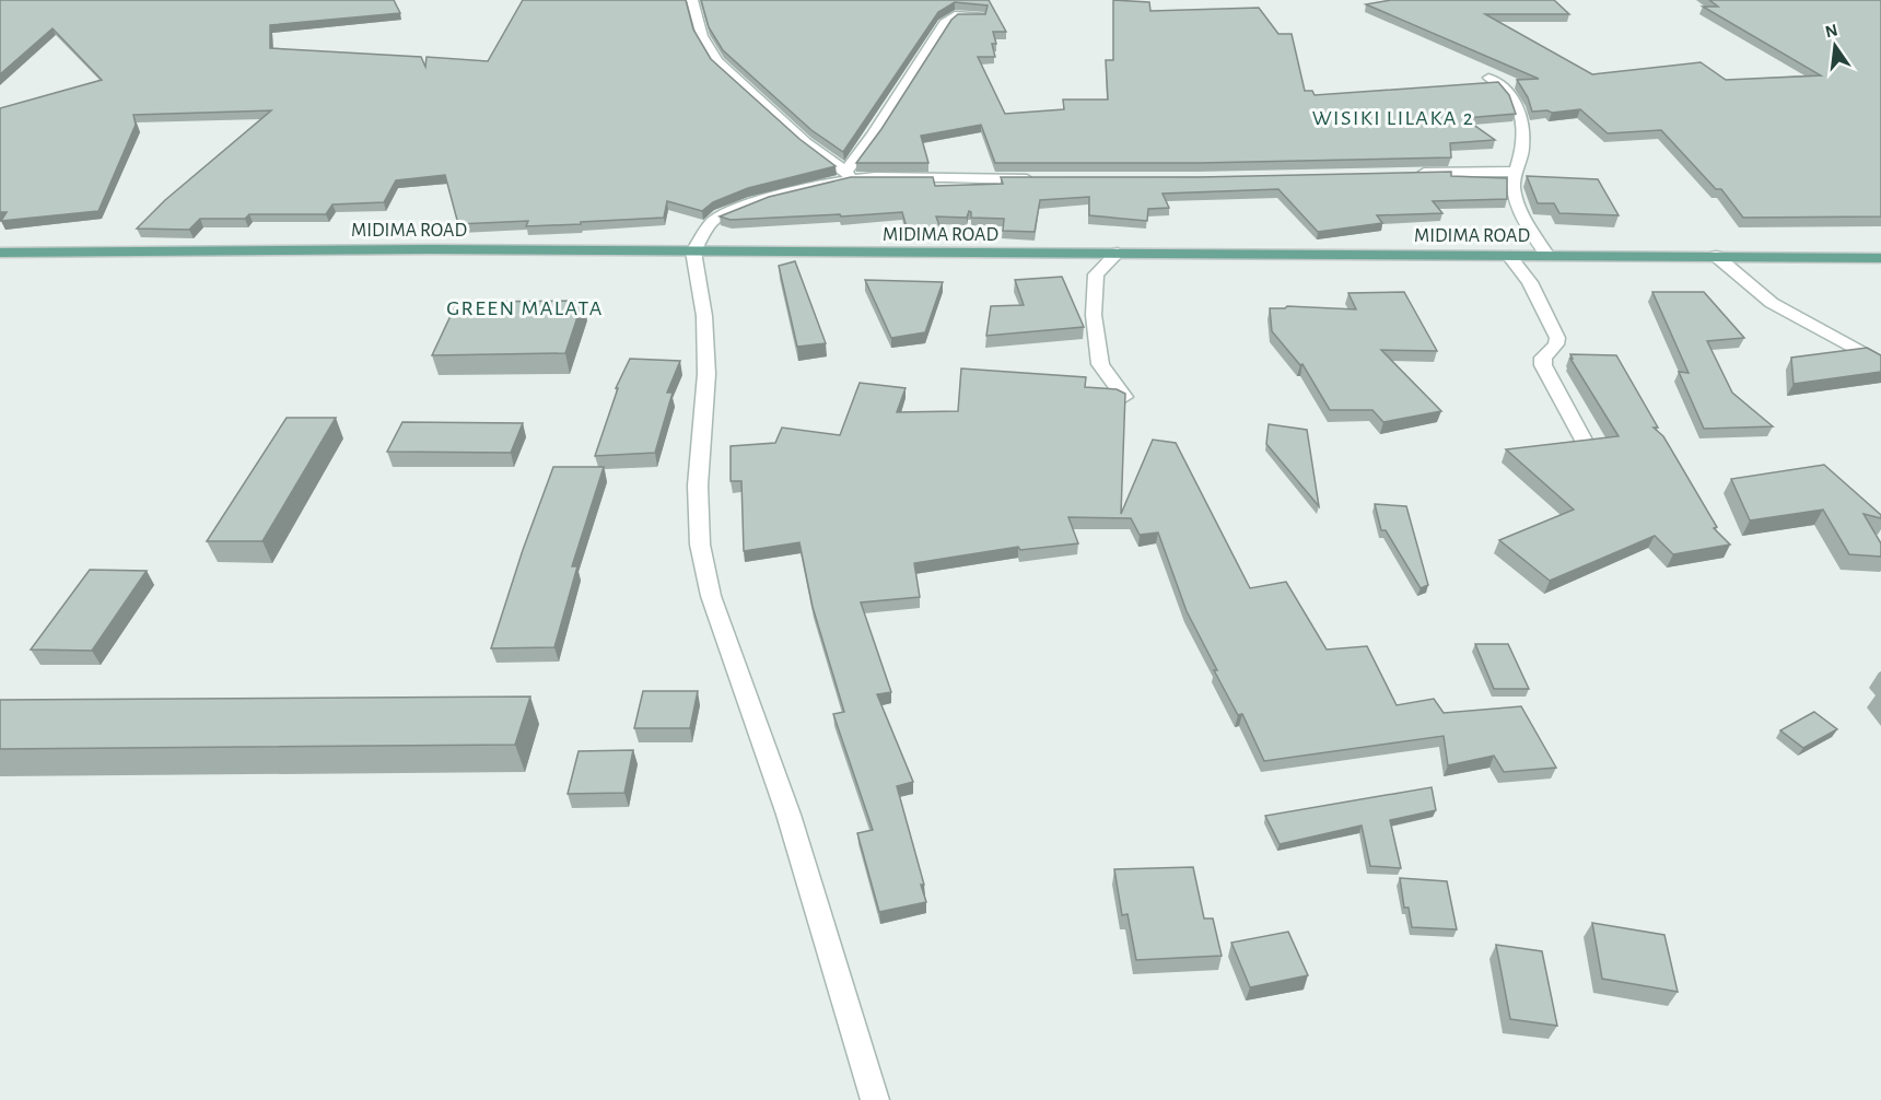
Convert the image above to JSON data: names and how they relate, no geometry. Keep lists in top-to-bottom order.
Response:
{
  "streets": {
    "main road": ["MIDIMA ROAD"]
  },
  "districts": ["WISIKI LILAKA 2", "GREEN MALATA"],
  "north": "top"
}
